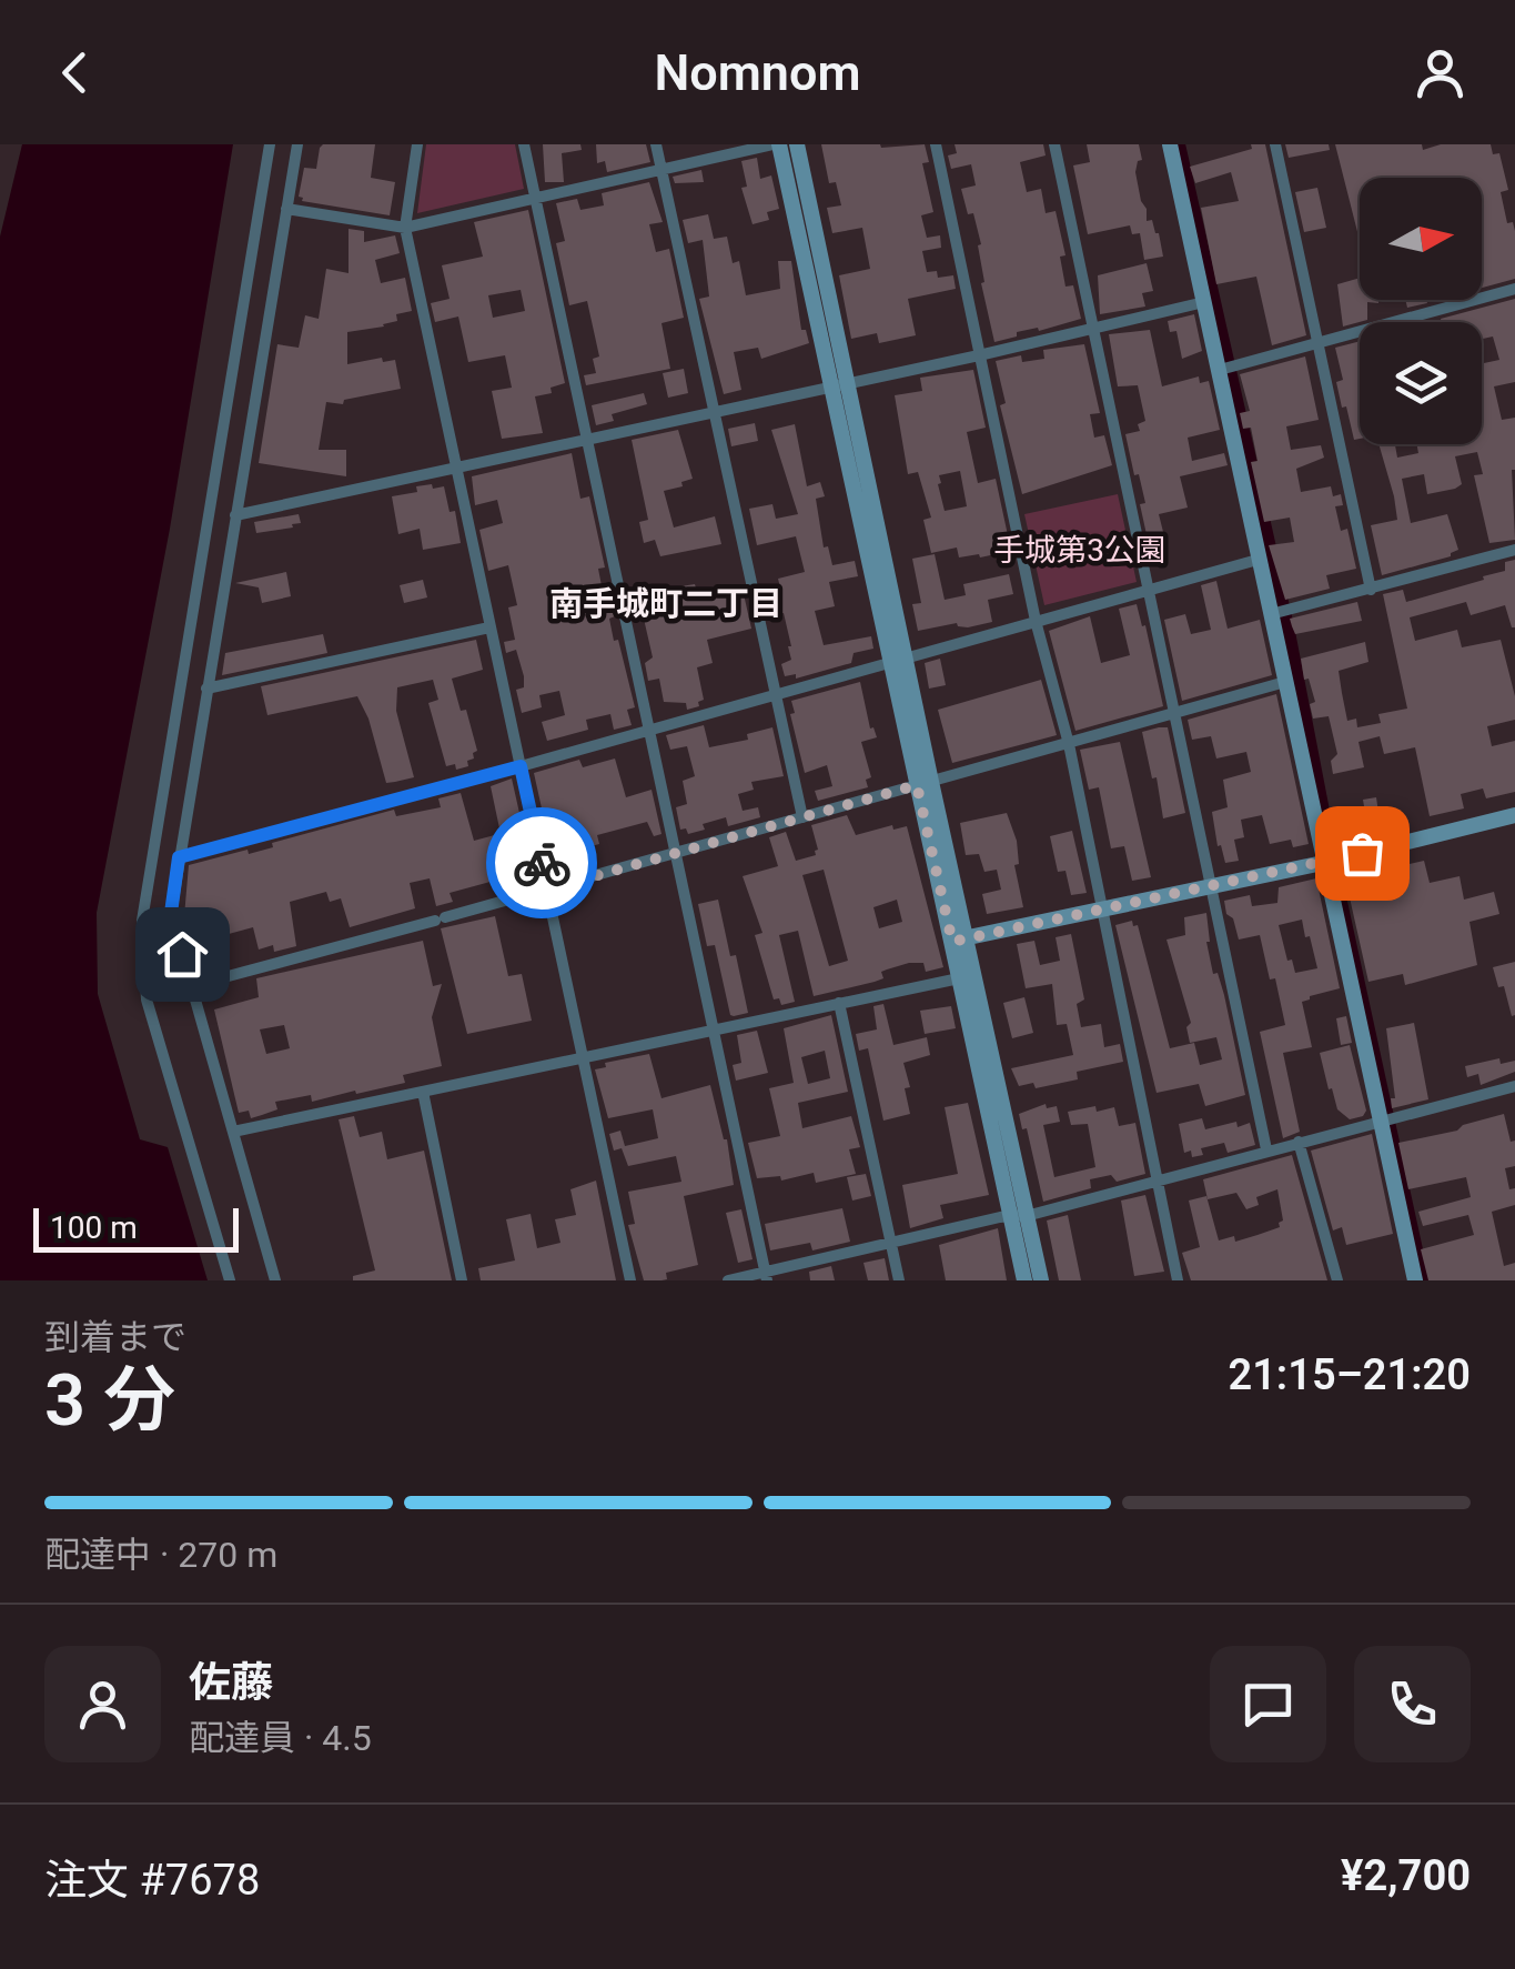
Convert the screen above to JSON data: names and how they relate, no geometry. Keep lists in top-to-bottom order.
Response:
{
  "districts": ["南手城町二丁目"],
  "parks": ["手城第3公園"],
  "scale_bar": "100 m",
  "north": "right",
  "page": {
    "header": "Nomnom",
    "scale": "100 m",
    "heading": ["3 分", "到着まで", "21:15–21:20"],
    "panel": [
      "佐藤",
      "配達員 · 4.5",
      "注文 #7678",
      "¥2,700"
    ],
    "bar": "配達中 · 270 m"
  }
}
